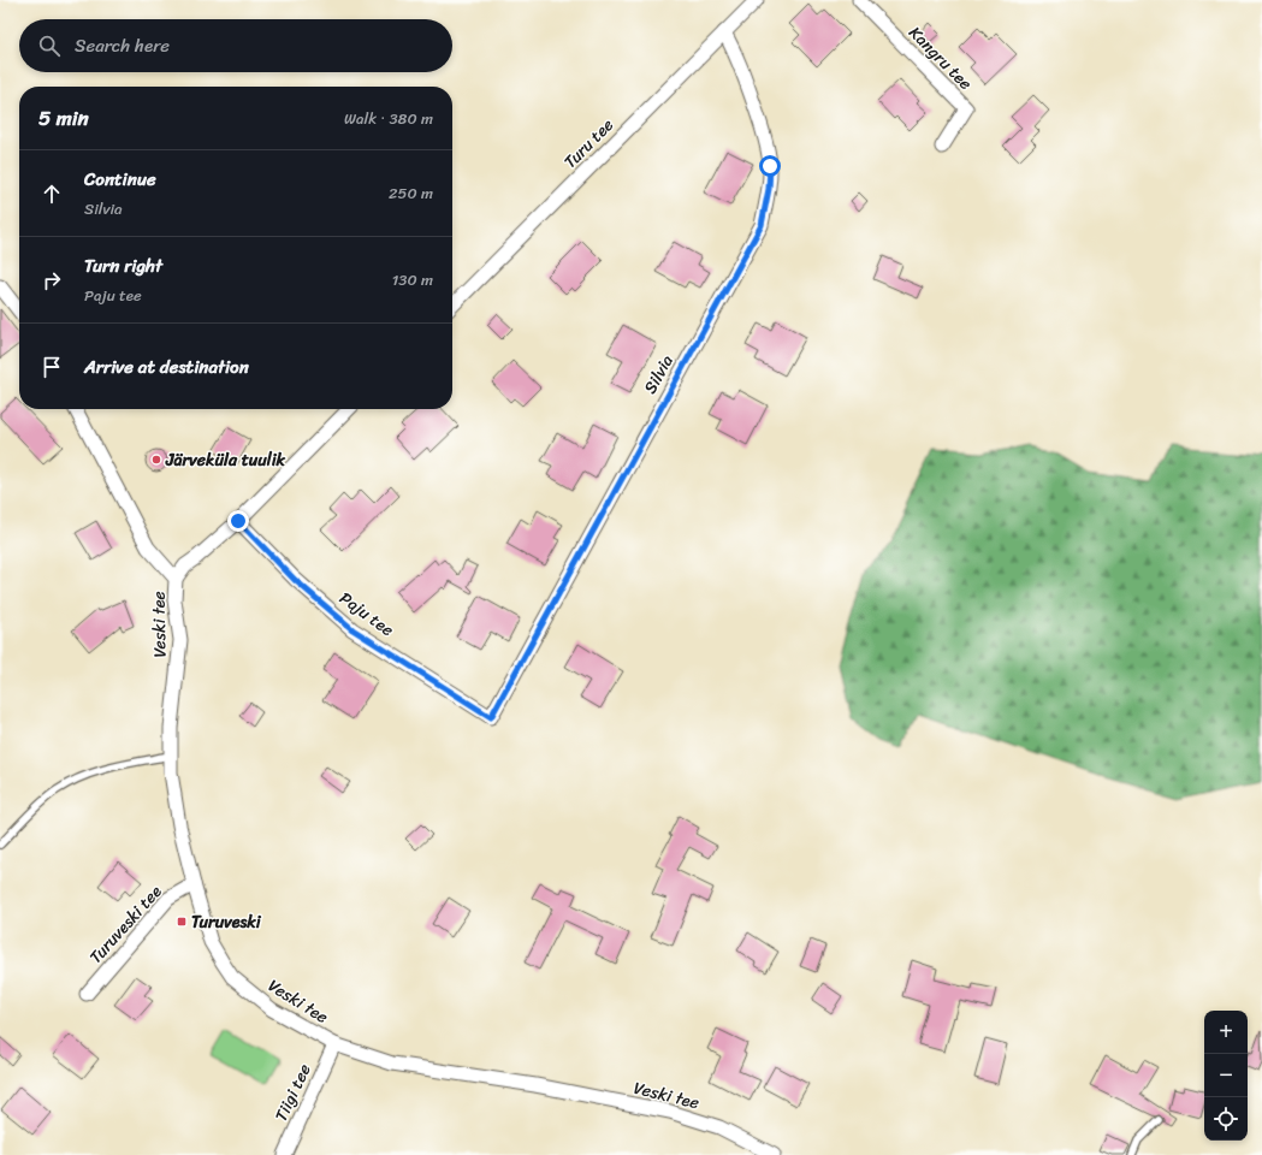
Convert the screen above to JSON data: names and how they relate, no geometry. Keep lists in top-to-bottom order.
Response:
{
  "streets": {
    "street": [
      "Kangru tee",
      "Turu tee",
      "Silvia",
      "Paju tee",
      "Veski tee",
      "Turuveski tee",
      "Tiigi tee"
    ]
  },
  "crossings": [
    ["Turu tee", "Silvia"],
    ["Silvia", "Paju tee"],
    ["Veski tee", "Turuveski tee"],
    ["Veski tee", "Tiigi tee"]
  ],
  "places": {
    "other": ["Järveküla tuulik"],
    "transit": ["Turuveski"]
  },
  "page": {
    "search": "Search here",
    "heading": ["5 min", "Walk · 380 m"],
    "list": [
      ["Continue", "Silvia", "250 m"],
      ["Turn right", "Paju tee", "130 m"],
      "Arrive at destination"
    ],
    "map_buttons": ["+", "−"]
  }
}
